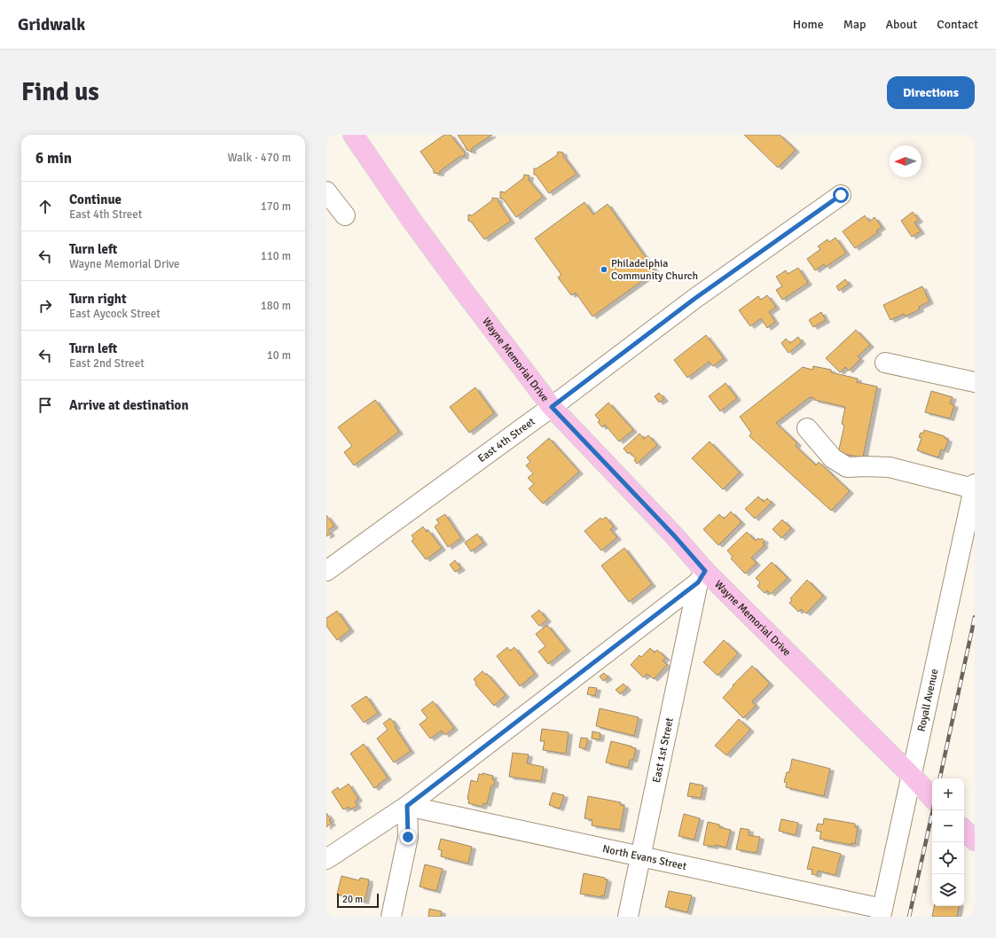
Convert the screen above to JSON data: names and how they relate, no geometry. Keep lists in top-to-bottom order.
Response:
{
  "streets": {
    "main road": ["Wayne Memorial Drive"],
    "street": [
      "East 4th Street",
      "Royall Avenue",
      "East 1st Street",
      "North Evans Street"
    ]
  },
  "crossings": [
    ["Wayne Memorial Drive", "East 4th Street"],
    ["Wayne Memorial Drive", "Royall Avenue"],
    ["Wayne Memorial Drive", "East 1st Street"],
    ["Royall Avenue", "North Evans Street"],
    ["East 1st Street", "North Evans Street"]
  ],
  "places": ["Philadelphia Community Church"],
  "scale_bar": "20 m",
  "north": "left",
  "page": {
    "header": "Gridwalk",
    "nav": [
      "Home",
      "Map",
      "About",
      "Contact"
    ],
    "buttons": "Directions",
    "title": "Find us",
    "heading": ["6 min", "Walk · 470 m"],
    "list": [
      ["Continue", "East 4th Street", "170 m"],
      ["Turn left", "Wayne Memorial Drive", "110 m"],
      ["Turn right", "East Aycock Street", "180 m"],
      ["Turn left", "East 2nd Street", "10 m"],
      "Arrive at destination"
    ],
    "map_buttons": ["+", "−"],
    "scale": "20 m"
  }
}
